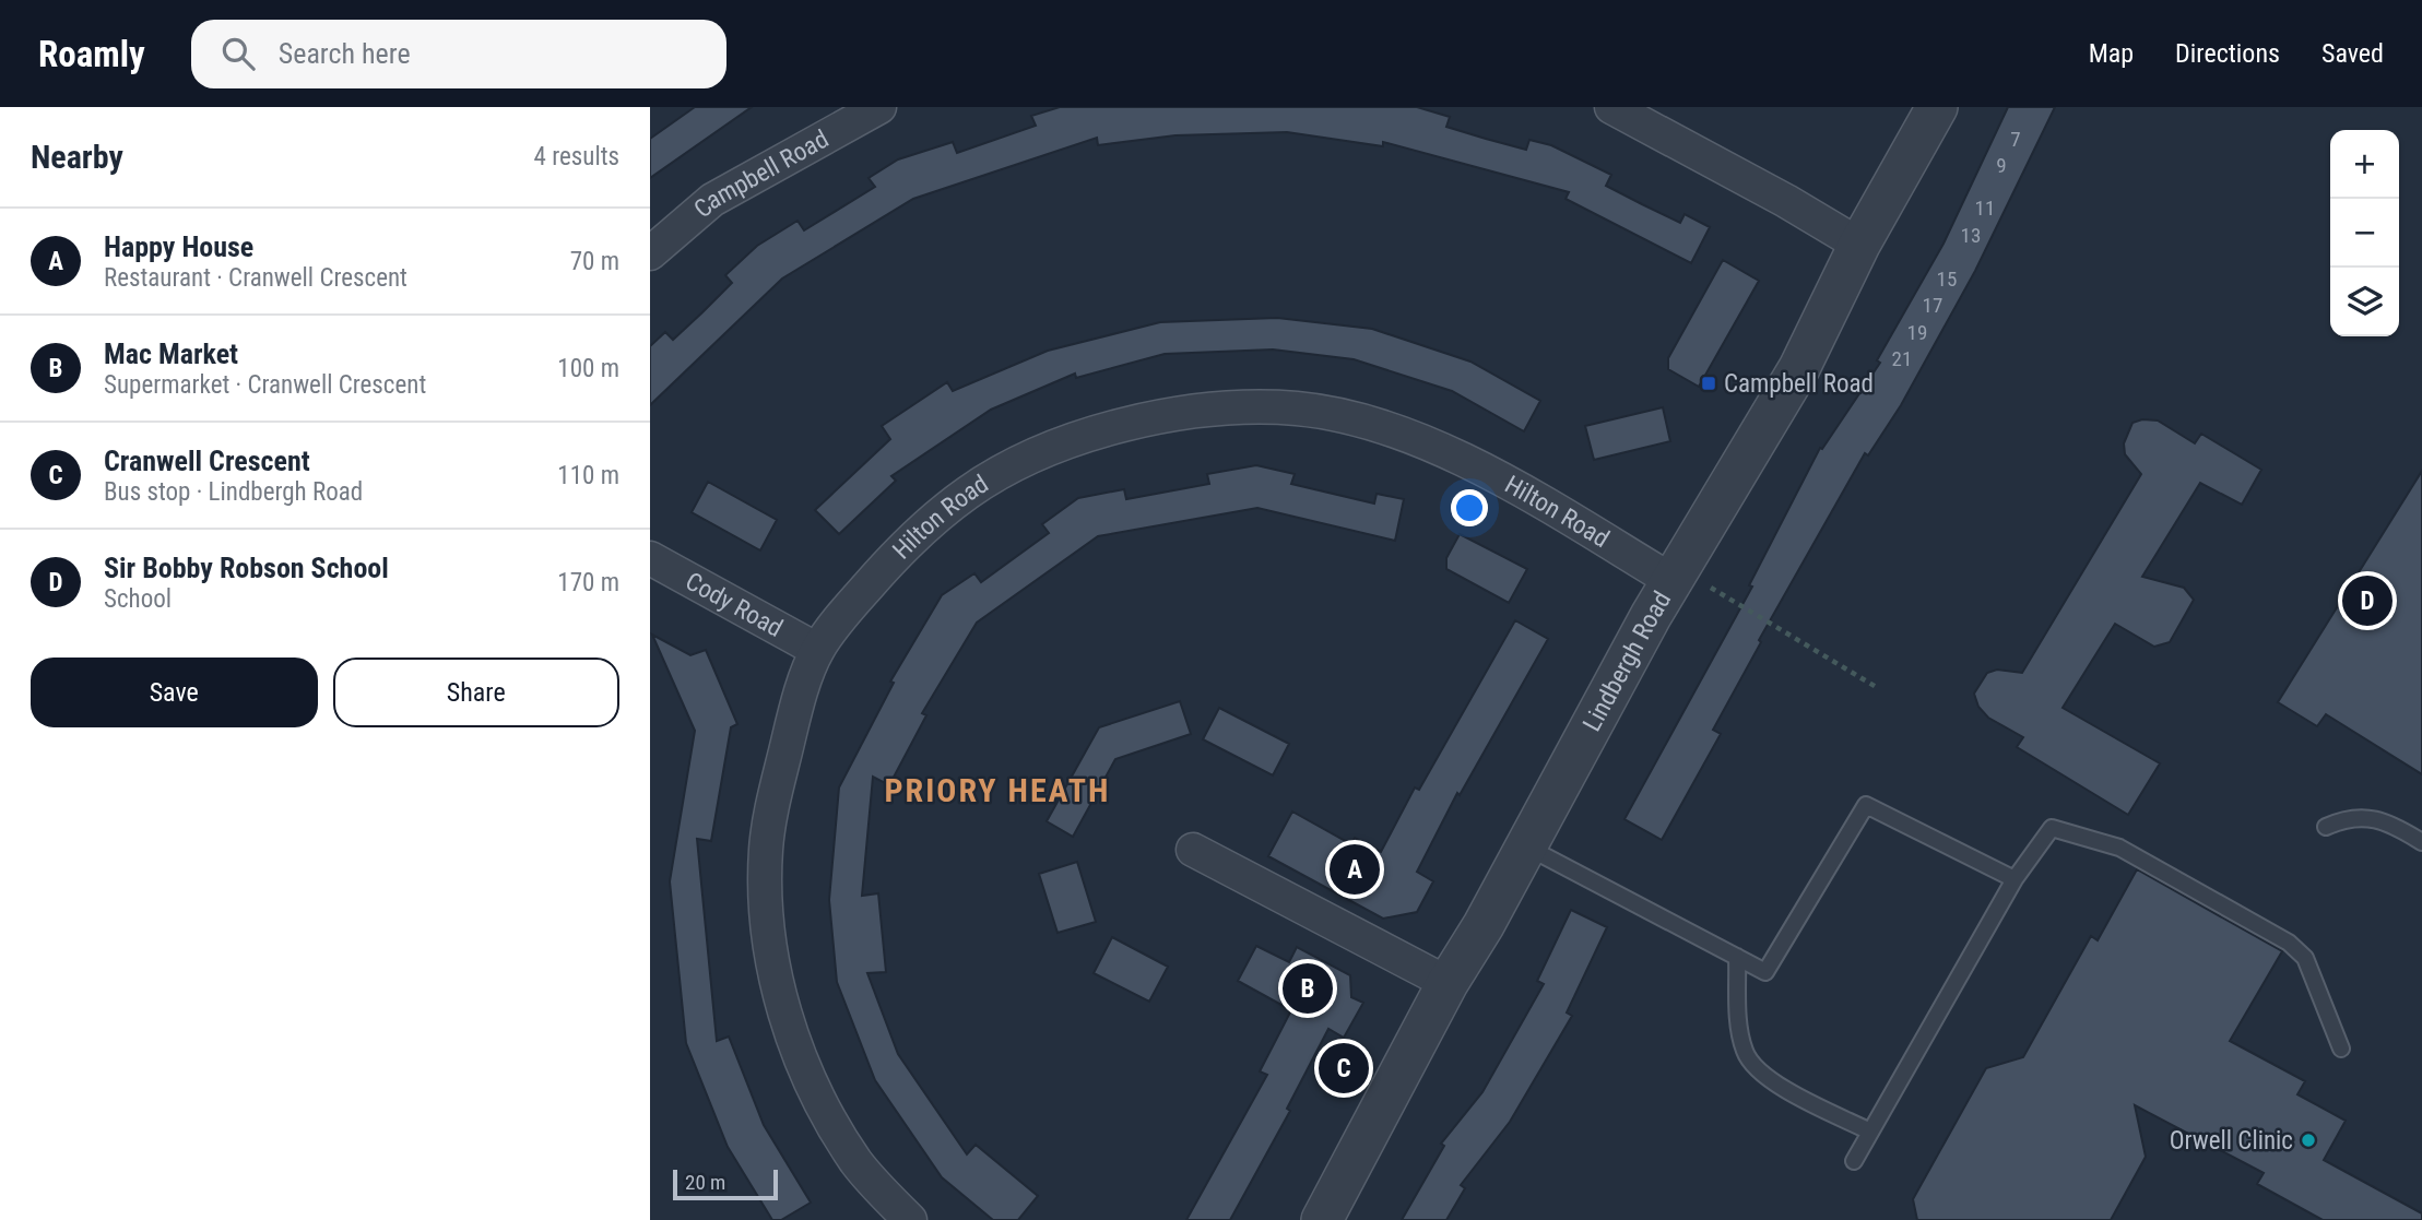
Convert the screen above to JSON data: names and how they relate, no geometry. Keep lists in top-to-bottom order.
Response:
{
  "streets": {
    "street": [
      "Campbell Road",
      "Hilton Road",
      "Cody Road",
      "Lindbergh Road"
    ]
  },
  "crossings": [
    ["Hilton Road", "Cody Road"],
    ["Hilton Road", "Lindbergh Road"]
  ],
  "districts": ["PRIORY HEATH"],
  "places": {
    "transit": ["Campbell Road"],
    "other": ["Orwell Clinic"]
  },
  "house_numbers": [
    "7",
    "9",
    "11",
    "13",
    "15",
    "17",
    "19",
    "21"
  ],
  "scale_bar": "20 m",
  "page": {
    "header": "Roamly",
    "search": "Search here",
    "nav": ["Map", "Directions", "Saved"],
    "heading": ["Nearby", "4 results"],
    "map_buttons": ["+", "−"],
    "list": [
      {
        "mark": "A",
        "name": "Happy House",
        "note": "Restaurant · Cranwell Crescent",
        "value": "70 m"
      },
      {
        "mark": "B",
        "name": "Mac Market",
        "note": "Supermarket · Cranwell Crescent",
        "value": "100 m"
      },
      {
        "mark": "C",
        "name": "Cranwell Crescent",
        "note": "Bus stop · Lindbergh Road",
        "value": "110 m"
      },
      {
        "mark": "D",
        "name": "Sir Bobby Robson School",
        "note": "School",
        "value": "170 m"
      }
    ],
    "pins": [
      "D",
      "A",
      "B",
      "C"
    ],
    "buttons": ["Save", "Share"],
    "scale": "20 m"
  }
}
